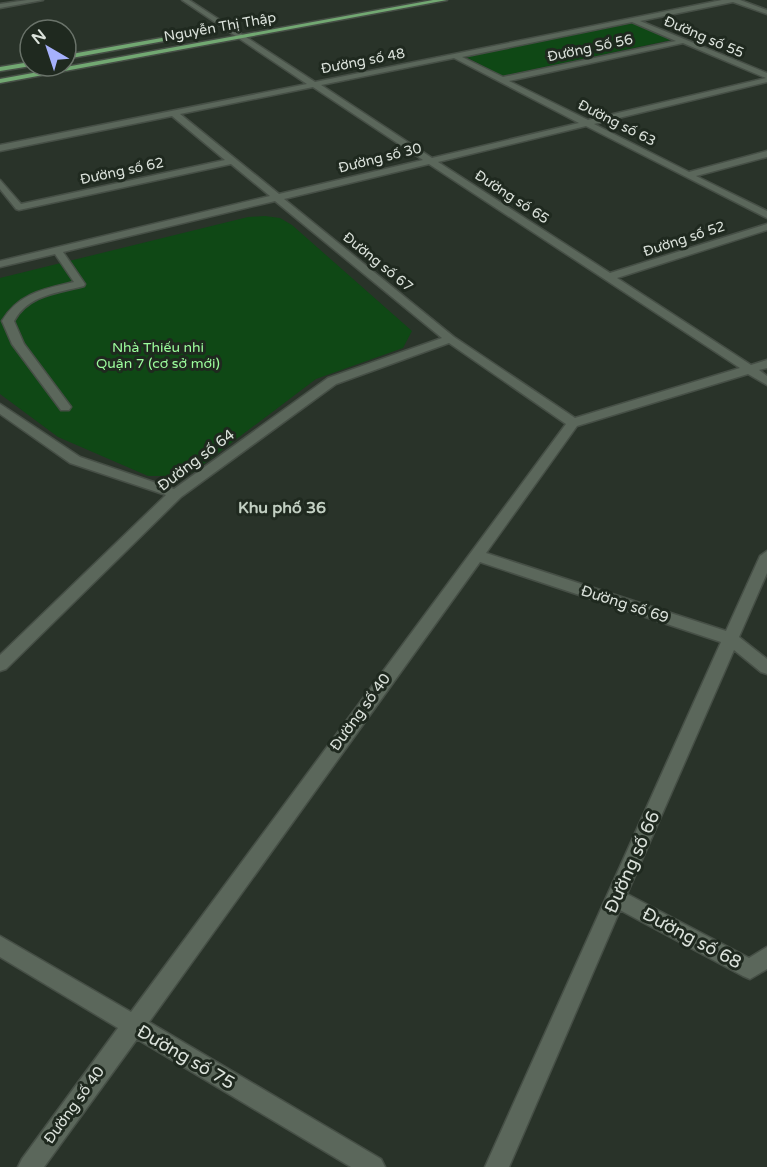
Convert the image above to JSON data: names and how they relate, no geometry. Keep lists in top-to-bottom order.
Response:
{
  "streets": {
    "main road": ["Nguyễn Thị Thập"],
    "street": [
      "Đường số 55",
      "Đường Số 56",
      "Đường số 48",
      "Đường số 63",
      "Đường số 30",
      "Đường số 62",
      "Đường số 65",
      "Đường số 52",
      "Đường số 67",
      "Đường số 64",
      "Đường số 69",
      "Đường số 40",
      "Đường số 66",
      "Đường số 68",
      "Đường số 75"
    ]
  },
  "crossings": [
    ["Nguyễn Thị Thập", "Đường số 65"],
    ["Đường số 55", "Đường Số 56"],
    ["Đường số 55", "Đường số 48"],
    ["Đường số 55", "Đường số 30"],
    ["Đường Số 56", "Đường số 63"],
    ["Đường số 48", "Đường số 63"],
    ["Đường số 48", "Đường số 65"],
    ["Đường số 48", "Đường số 67"],
    ["Đường số 63", "Đường số 30"],
    ["Đường số 30", "Đường số 65"],
    ["Đường số 30", "Đường số 67"],
    ["Đường số 62", "Đường số 67"],
    ["Đường số 65", "Đường số 52"],
    ["Đường số 67", "Đường số 64"],
    ["Đường số 67", "Đường số 40"],
    ["Đường số 69", "Đường số 40"],
    ["Đường số 69", "Đường số 66"],
    ["Đường số 40", "Đường số 75"],
    ["Đường số 66", "Đường số 68"]
  ],
  "districts": ["Khu phố 36"],
  "parks": ["Nhà Thiếu nhi Quận 7 (cơ sở mới)"],
  "north": "top left"
}
